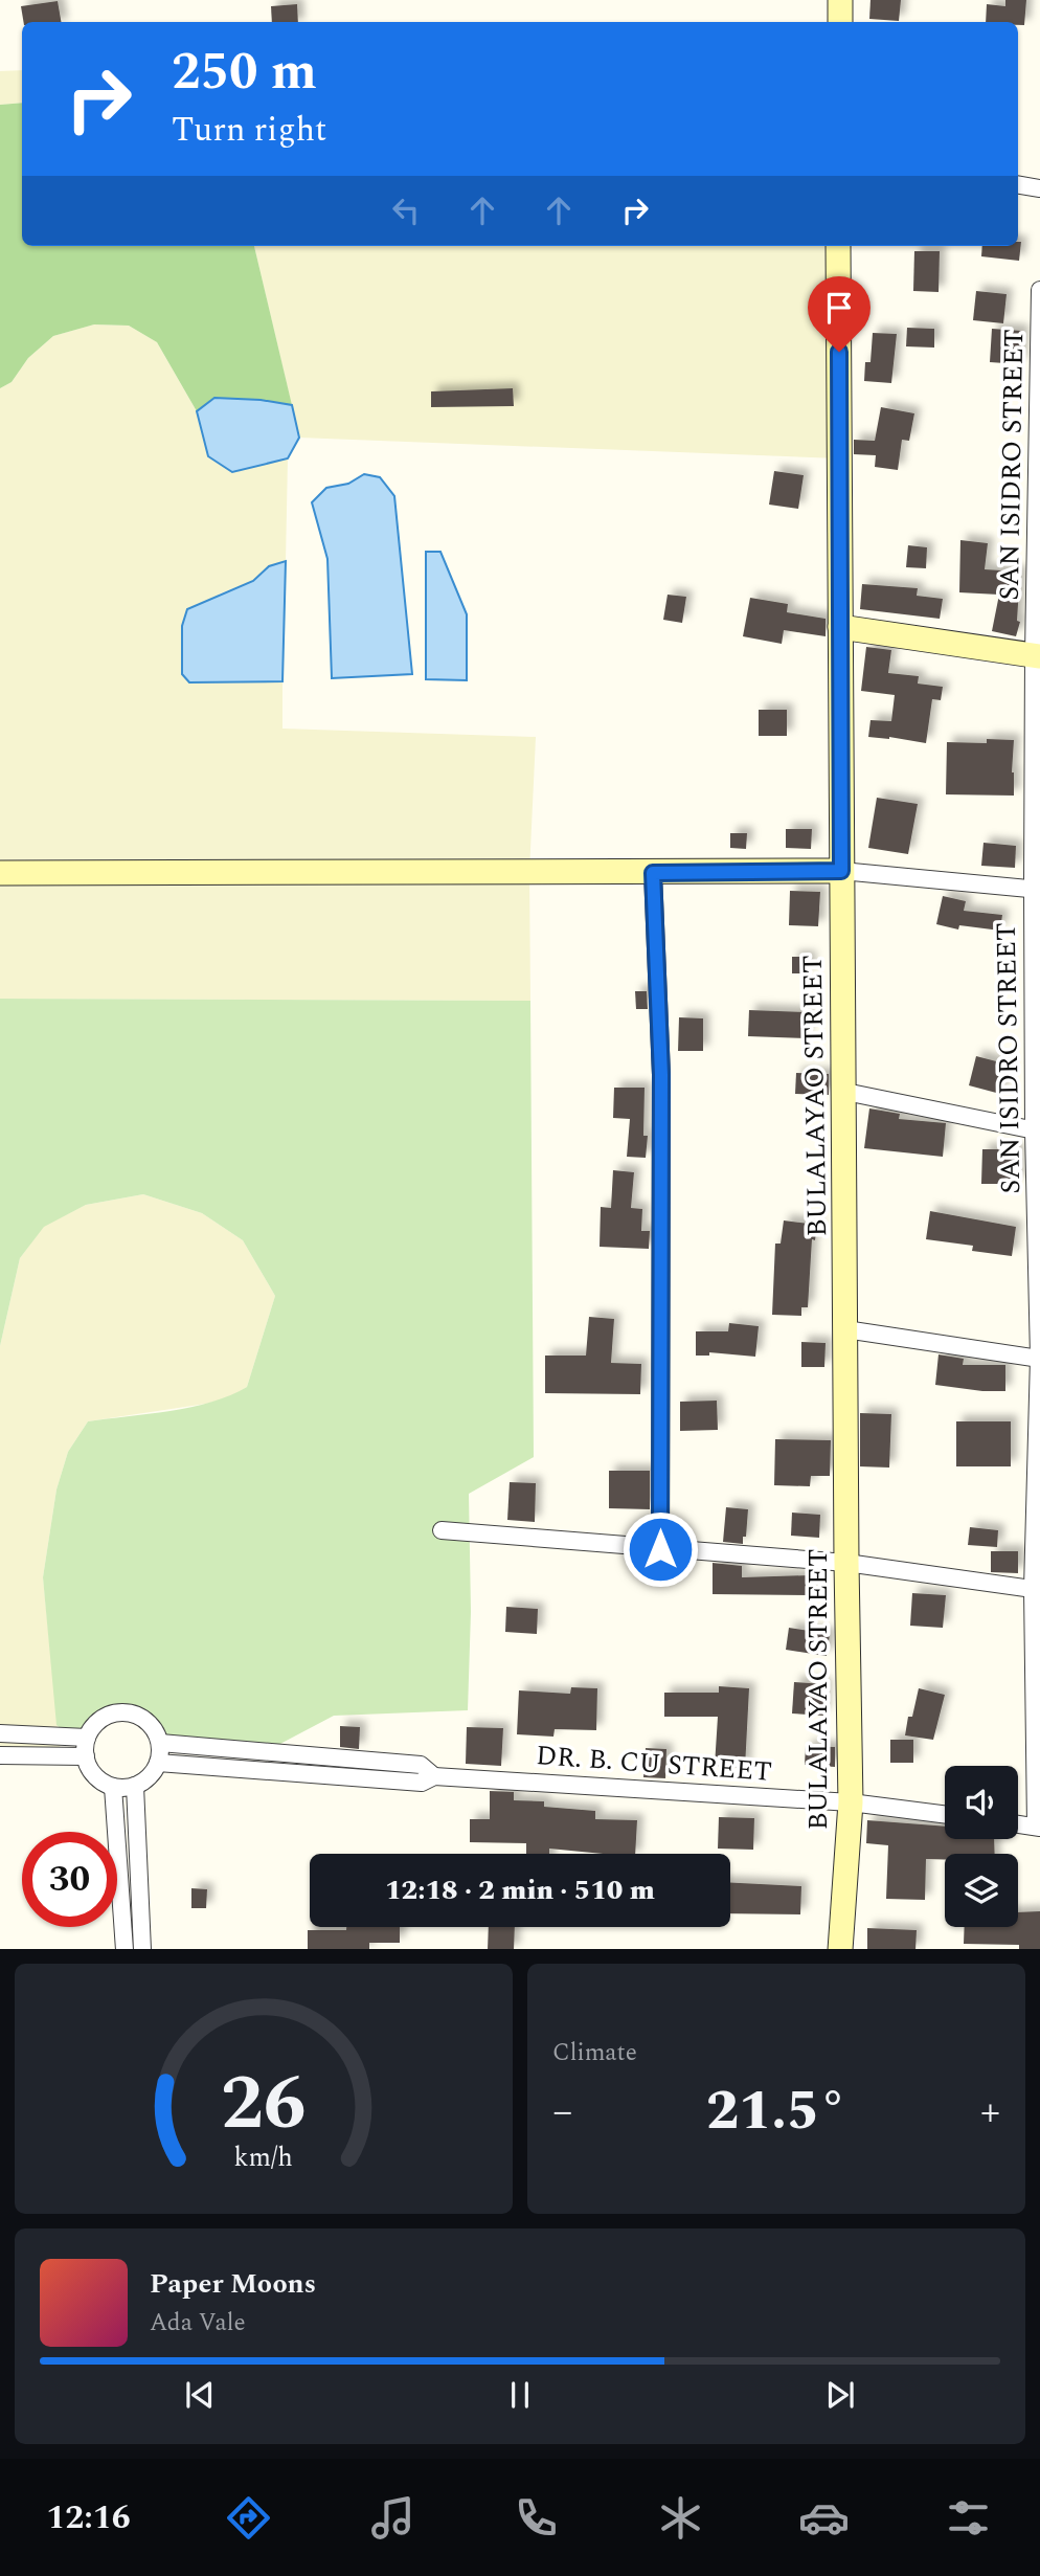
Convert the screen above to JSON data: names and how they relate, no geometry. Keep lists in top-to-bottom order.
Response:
{
  "streets": {
    "street": ["SAN ISIDRO STREET", "BULALAYAO STREET", "DR. B. CU STREET"]
  },
  "crossings": [
    ["BULALAYAO STREET", "DR. B. CU STREET"]
  ],
  "page": {
    "turn": ["250 m", "Turn right"],
    "limit": "30",
    "trip": "12:18 · 2 min · 510 m",
    "tile": "Climate",
    "heat": ["−", "21.5°", "+"],
    "song": ["Paper Moons", "Ada Vale"],
    "tabs": "12:16",
    "gauge": ["26", "km/h"]
  }
}
